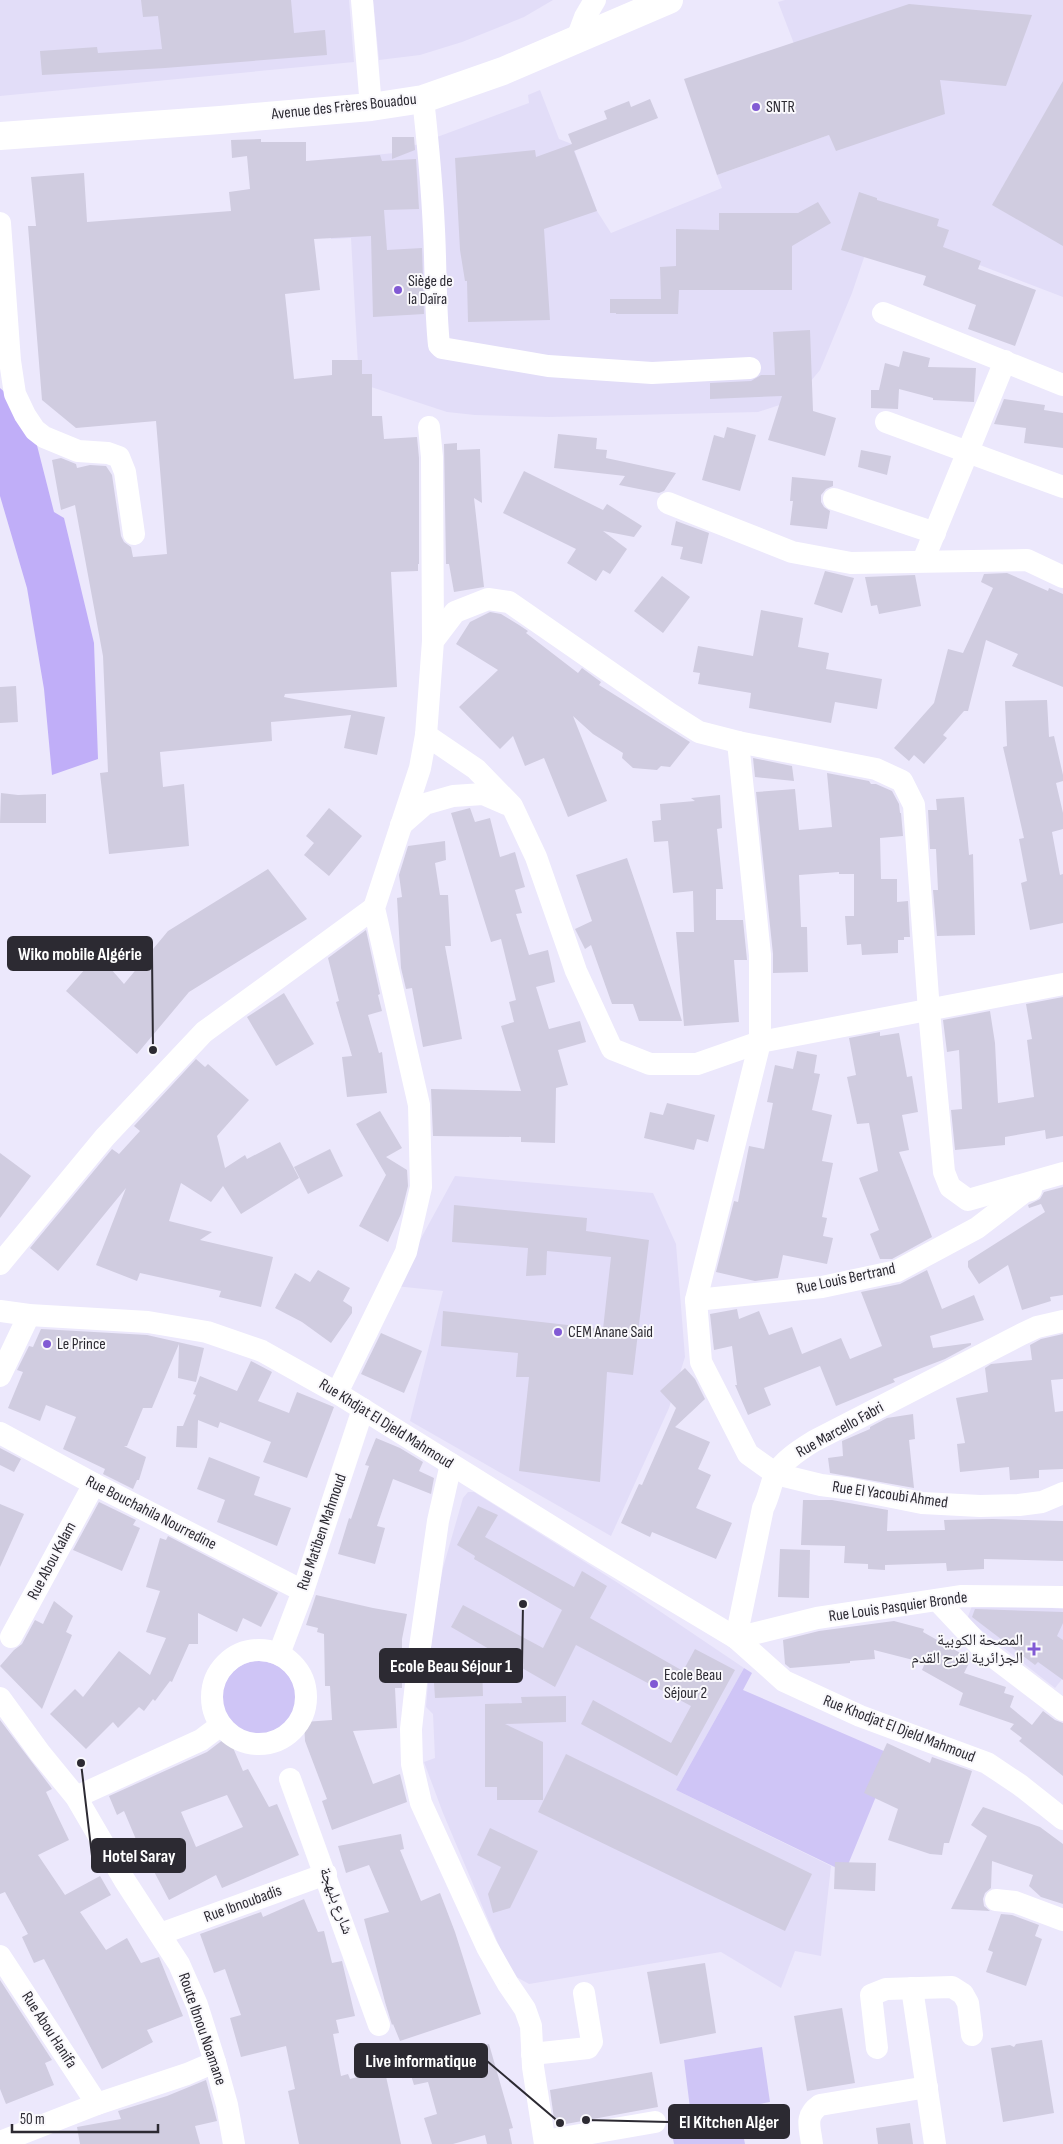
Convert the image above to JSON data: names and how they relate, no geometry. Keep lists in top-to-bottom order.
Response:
{
  "streets": {
    "main road": ["Avenue des Frères Bouadou"],
    "street": [
      "Rue Louis Bertrand",
      "Rue Khdjat El Djeld Mahmoud",
      "Rue Marcello Fabri",
      "Rue El Yacoubi Ahmed",
      "Rue Bouchahila Nourredine",
      "Rue Matiben Mahmoud",
      "Rue Abou Kalam",
      "Rue Louis Pasquier Bronde",
      "Rue Khodjat El Djeld Mahmoud",
      "شارع بلبهجة",
      "Rue Ibnoubadis",
      "Route Ibnou Noamane",
      "Rue Abou Hanifa"
    ]
  },
  "crossings": [
    ["Rue Khdjat El Djeld Mahmoud", "Rue Marcello Fabri"],
    ["Rue Khdjat El Djeld Mahmoud", "Rue Matiben Mahmoud"],
    ["Rue Khdjat El Djeld Mahmoud", "Rue Louis Pasquier Bronde"],
    ["Rue Khdjat El Djeld Mahmoud", "Rue Khodjat El Djeld Mahmoud"],
    ["Rue Marcello Fabri", "Rue El Yacoubi Ahmed"],
    ["Rue Marcello Fabri", "Rue Louis Pasquier Bronde"],
    ["Rue Marcello Fabri", "Rue Khodjat El Djeld Mahmoud"],
    ["Rue Bouchahila Nourredine", "Rue Matiben Mahmoud"],
    ["Rue Bouchahila Nourredine", "Rue Abou Kalam"],
    ["Rue Louis Pasquier Bronde", "Rue Khodjat El Djeld Mahmoud"],
    ["شارع بلبهجة", "Rue Ibnoubadis"],
    ["Rue Ibnoubadis", "Route Ibnou Noamane"]
  ],
  "places": {
    "other": [
      "SNTR",
      "Siège de la Daïra",
      "Wiko mobile Algérie",
      "CEM Anane Said",
      "Le Prince",
      "Ecole Beau Séjour 1",
      "Ecole Beau Séjour 2",
      "Hotel Saray",
      "El Kitchen Alger",
      "Live informatique"
    ],
    "health": ["المصحة الكوبية الجزائرية لقرح القدم"]
  },
  "scale_bar": "50 m"
}
